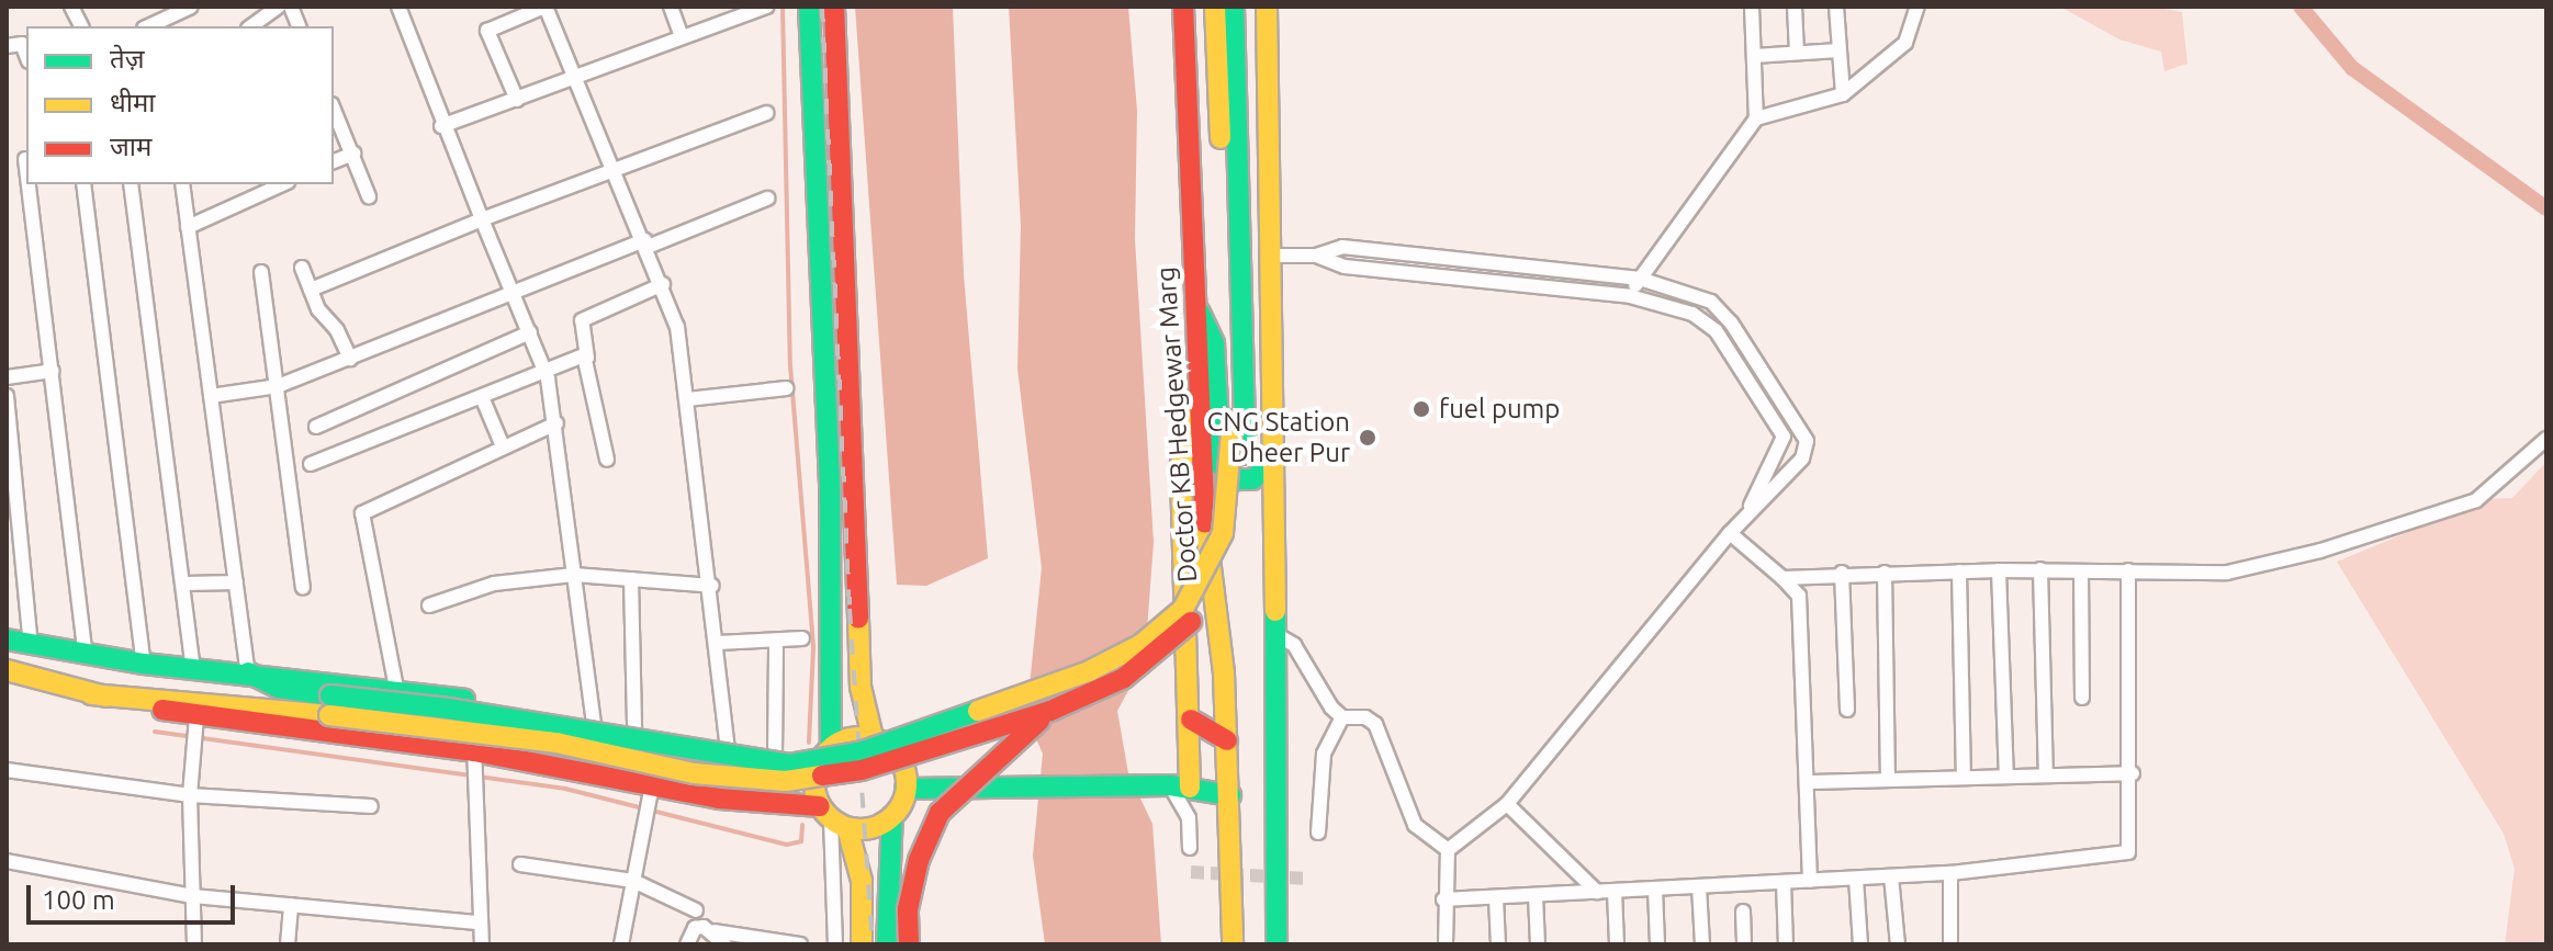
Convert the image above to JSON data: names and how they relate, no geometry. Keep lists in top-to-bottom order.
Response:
{
  "streets": {
    "main road": ["Doctor KB Hedgewar Marg"]
  },
  "places": ["fuel pump", "CNG Station Dheer Pur"],
  "legend": ["तेज़", "धीमा", "जाम"],
  "scale_bar": "100 m"
}
